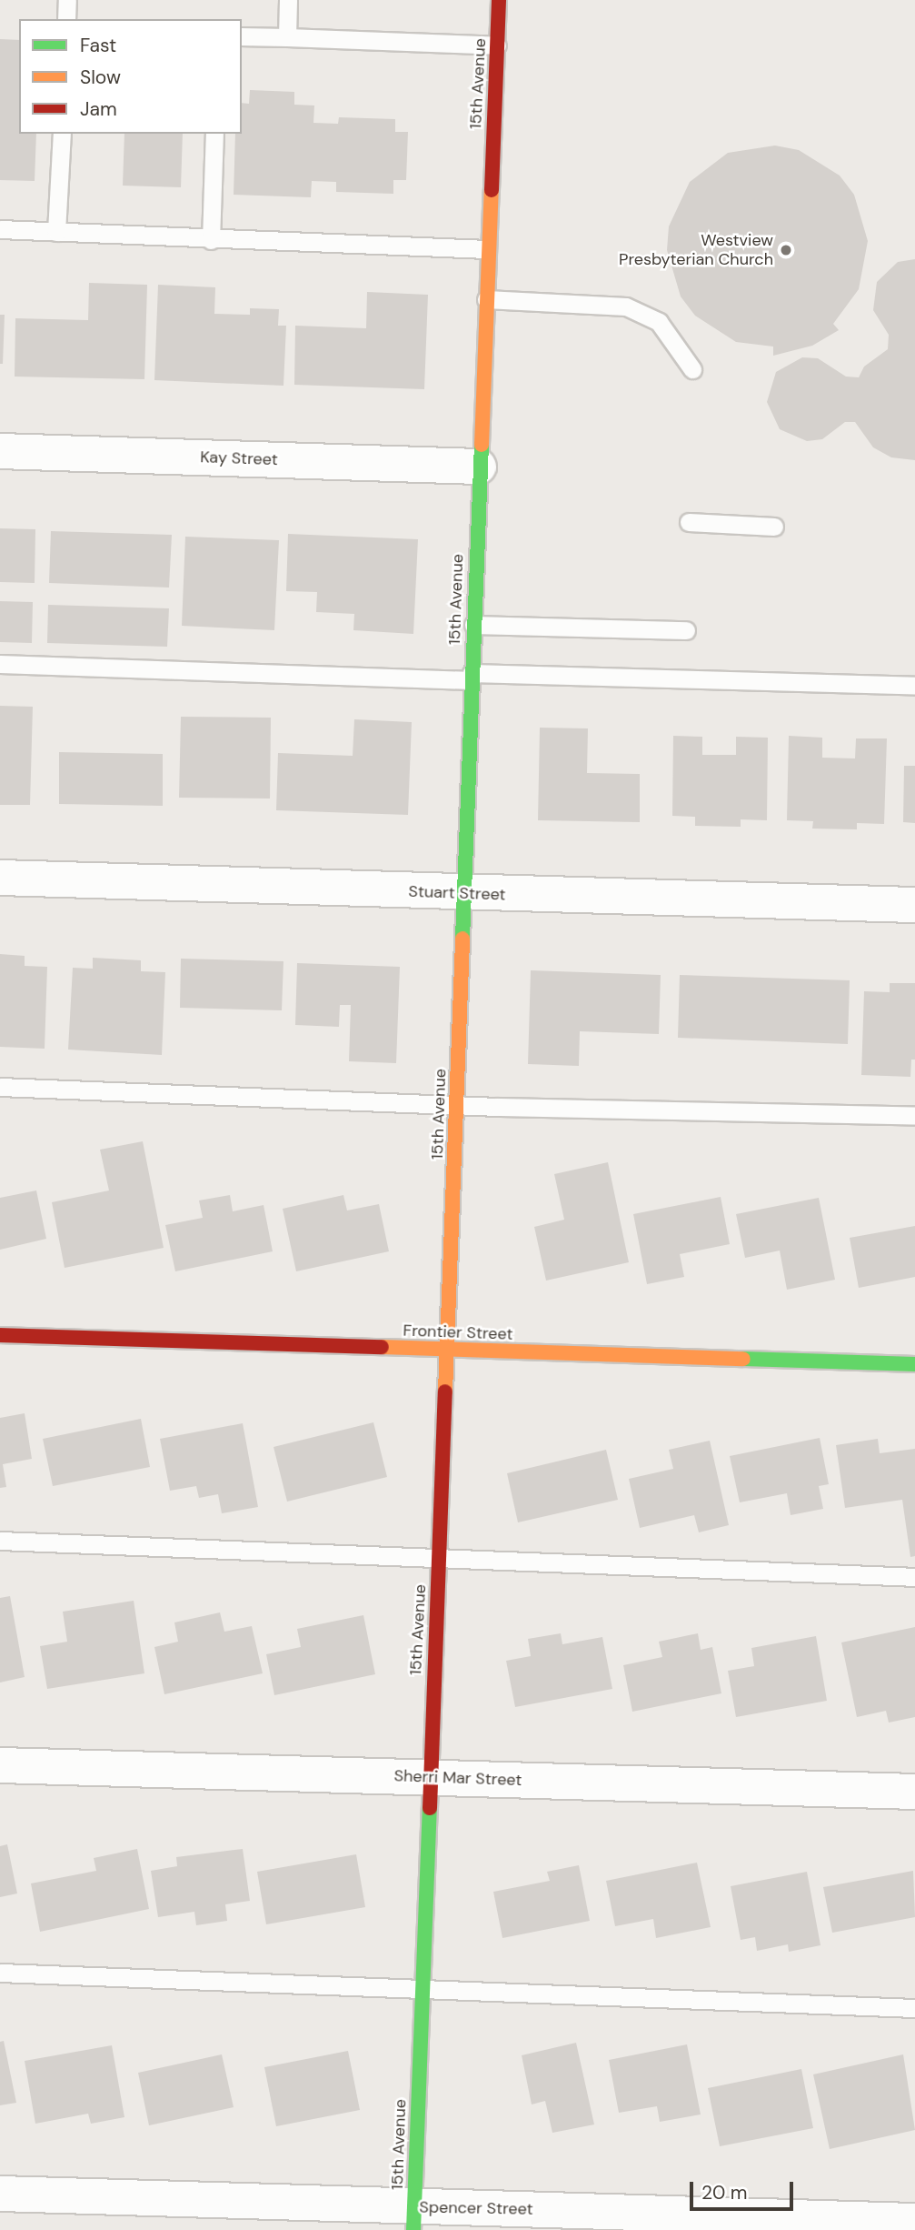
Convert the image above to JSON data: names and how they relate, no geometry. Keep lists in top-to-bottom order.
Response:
{
  "streets": {
    "street": [
      "15th Avenue",
      "Kay Street",
      "Stuart Street",
      "Frontier Street",
      "Sherri Mar Street",
      "Spencer Street"
    ]
  },
  "crossings": [
    ["15th Avenue", "Kay Street"],
    ["15th Avenue", "Stuart Street"],
    ["15th Avenue", "Frontier Street"],
    ["15th Avenue", "Sherri Mar Street"],
    ["15th Avenue", "Spencer Street"]
  ],
  "places": ["Westview Presbyterian Church"],
  "legend": ["Fast", "Slow", "Jam"],
  "scale_bar": "20 m"
}
